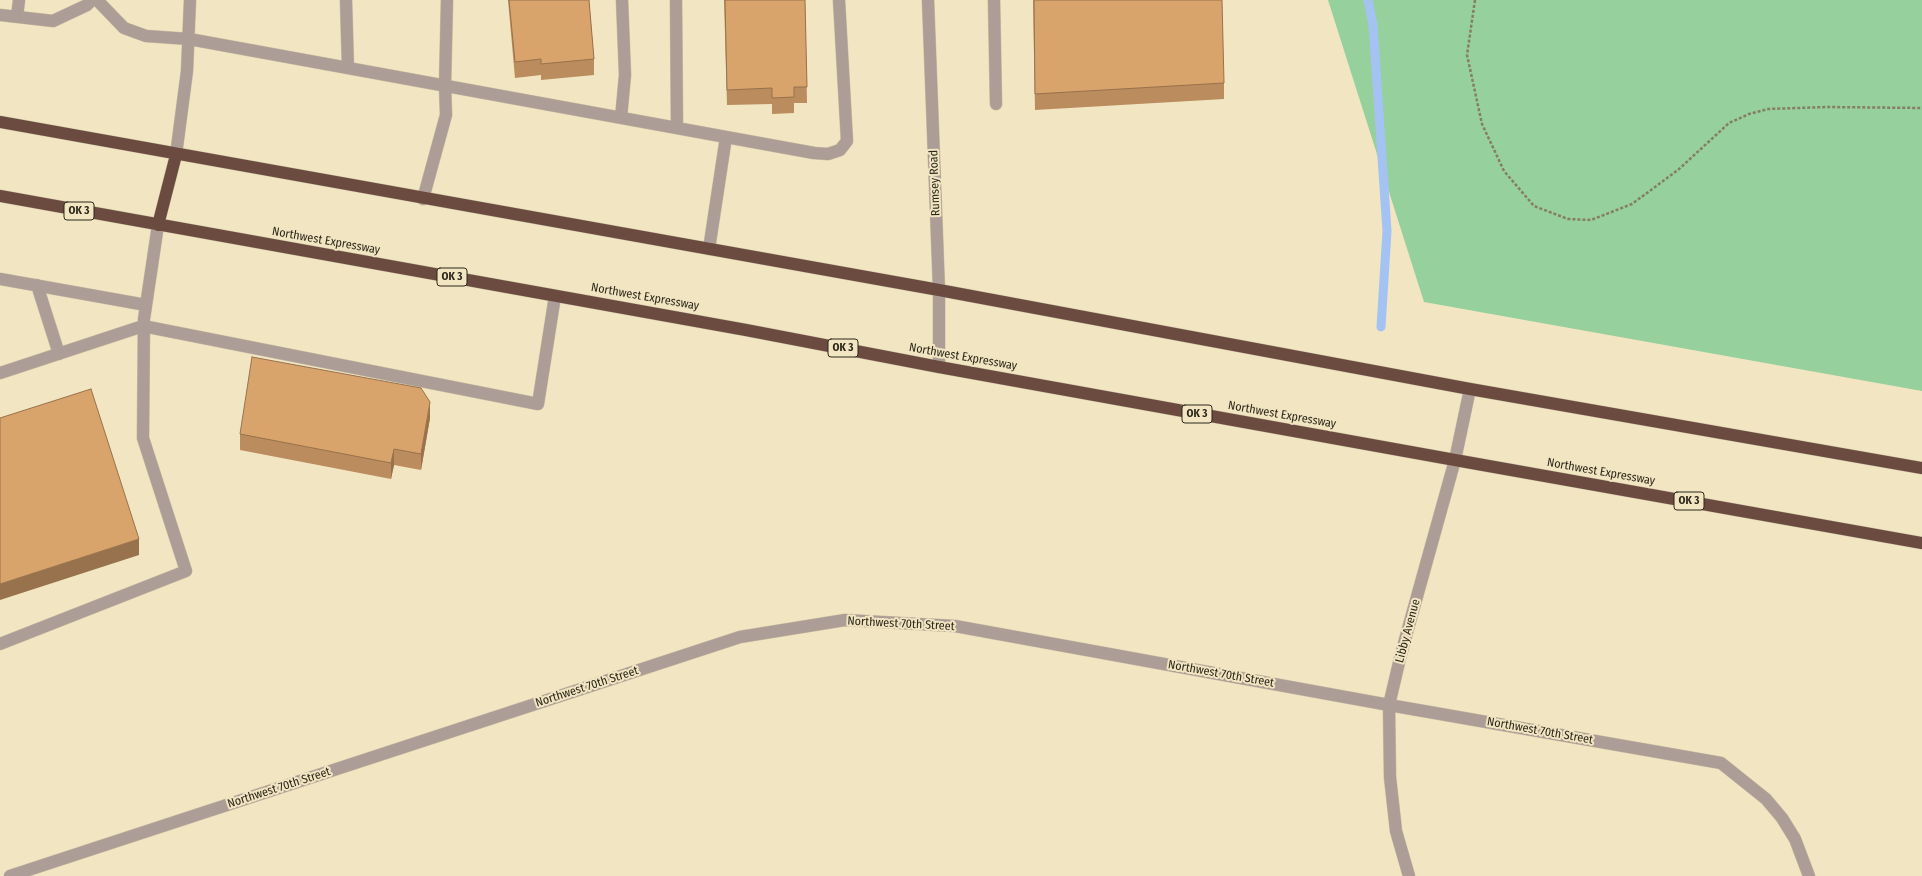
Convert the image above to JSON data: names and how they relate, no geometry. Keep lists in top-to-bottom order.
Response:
{
  "streets": {
    "highway": ["OK 3", "Northwest Expressway"],
    "street": ["Rumsey Road", "Northwest 70th Street", "Libby Avenue"]
  },
  "crossings": [
    ["Rumsey Road", "Northwest Expressway"],
    ["Northwest Expressway", "Libby Avenue"],
    ["Northwest 70th Street", "Libby Avenue"]
  ]
}
